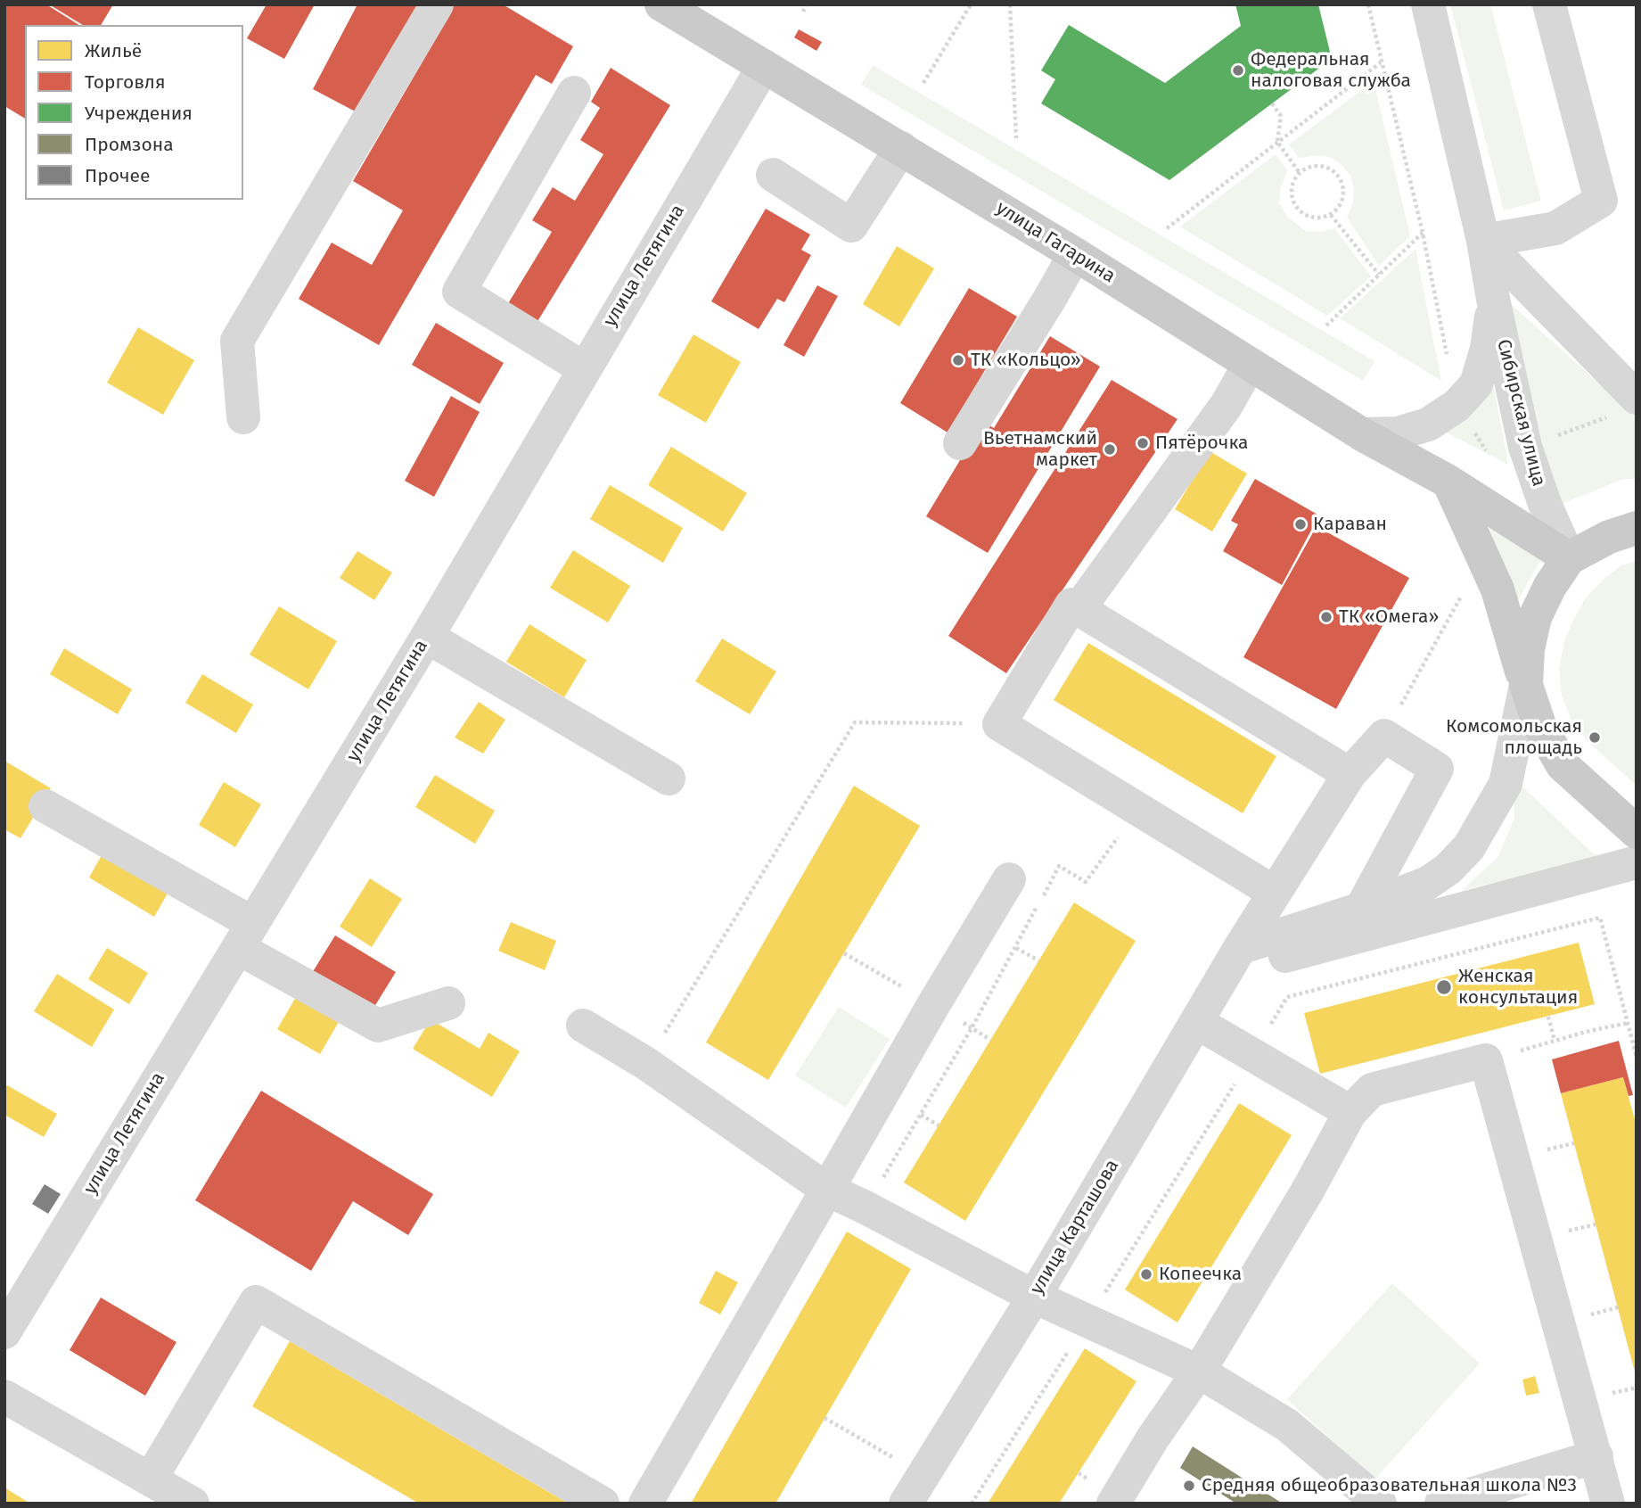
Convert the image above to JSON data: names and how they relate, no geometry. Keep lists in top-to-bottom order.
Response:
{
  "streets": {
    "main road": ["улица Гагарина"],
    "street": ["улица Летягина", "Сибирская улица", "улица Карташова"]
  },
  "crossings": [
    ["улица Гагарина", "улица Летягина"],
    ["улица Гагарина", "Сибирская улица"]
  ],
  "places": [
    "Федеральная налоговая служба",
    "ТК «Кольцо»",
    "Пятёрочка",
    "Вьетнамский маркет",
    "Караван",
    "ТК «Омега»",
    "Комсомольская площадь",
    "Женская консультация",
    "Копеечка",
    "Средняя общеобразовательная школа №3"
  ],
  "legend": [
    "Жильё",
    "Торговля",
    "Учреждения",
    "Промзона",
    "Прочее"
  ]
}
